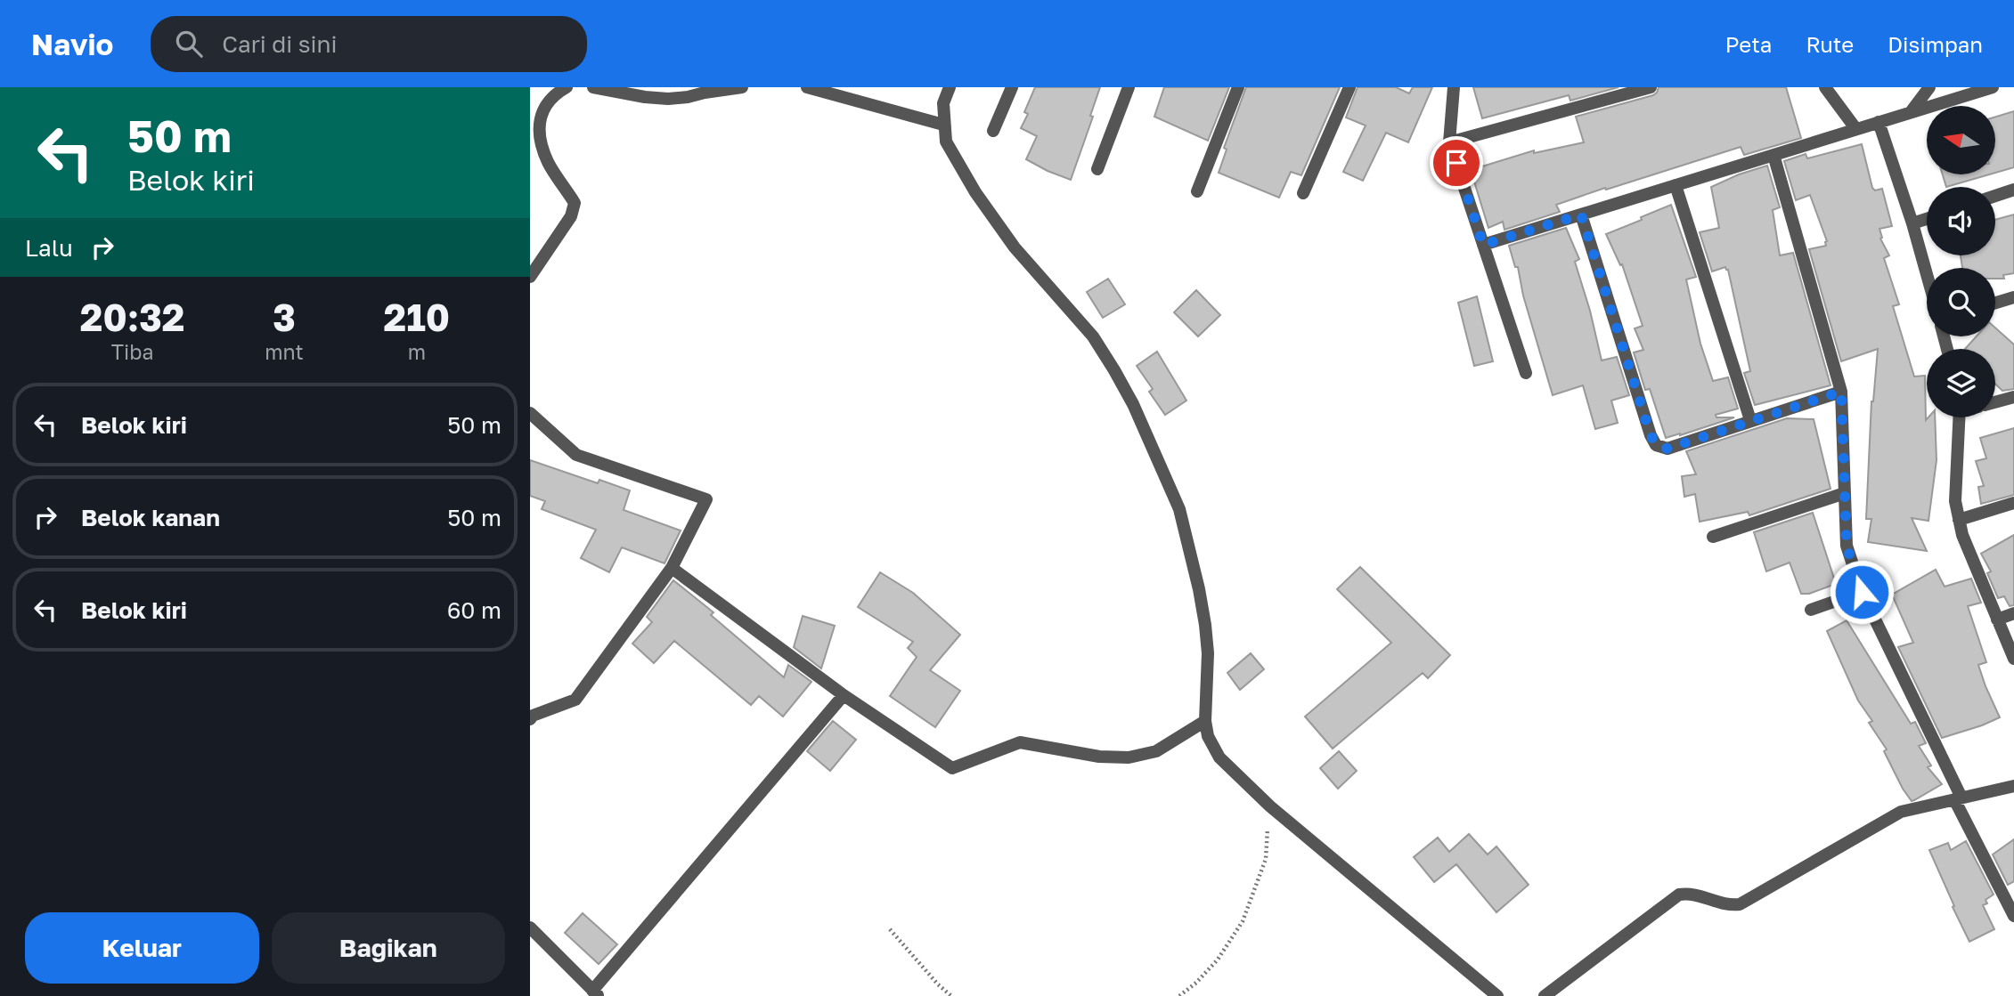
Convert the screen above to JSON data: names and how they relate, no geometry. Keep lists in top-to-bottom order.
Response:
{
  "north": "left",
  "page": {
    "header": "Navio",
    "search": "Cari di sini",
    "nav": ["Peta", "Rute", "Disimpan"],
    "turn": ["50 m", "Belok kiri"],
    "then": "Lalu",
    "eta": [
      "20:32",
      "Tiba",
      "3",
      "mnt",
      "210",
      "m"
    ],
    "list": [
      {
        "name": "Belok kiri",
        "value": "50 m"
      },
      {
        "name": "Belok kanan",
        "value": "50 m"
      },
      {
        "name": "Belok kiri",
        "value": "60 m"
      }
    ],
    "buttons": ["Keluar", "Bagikan"]
  }
}
